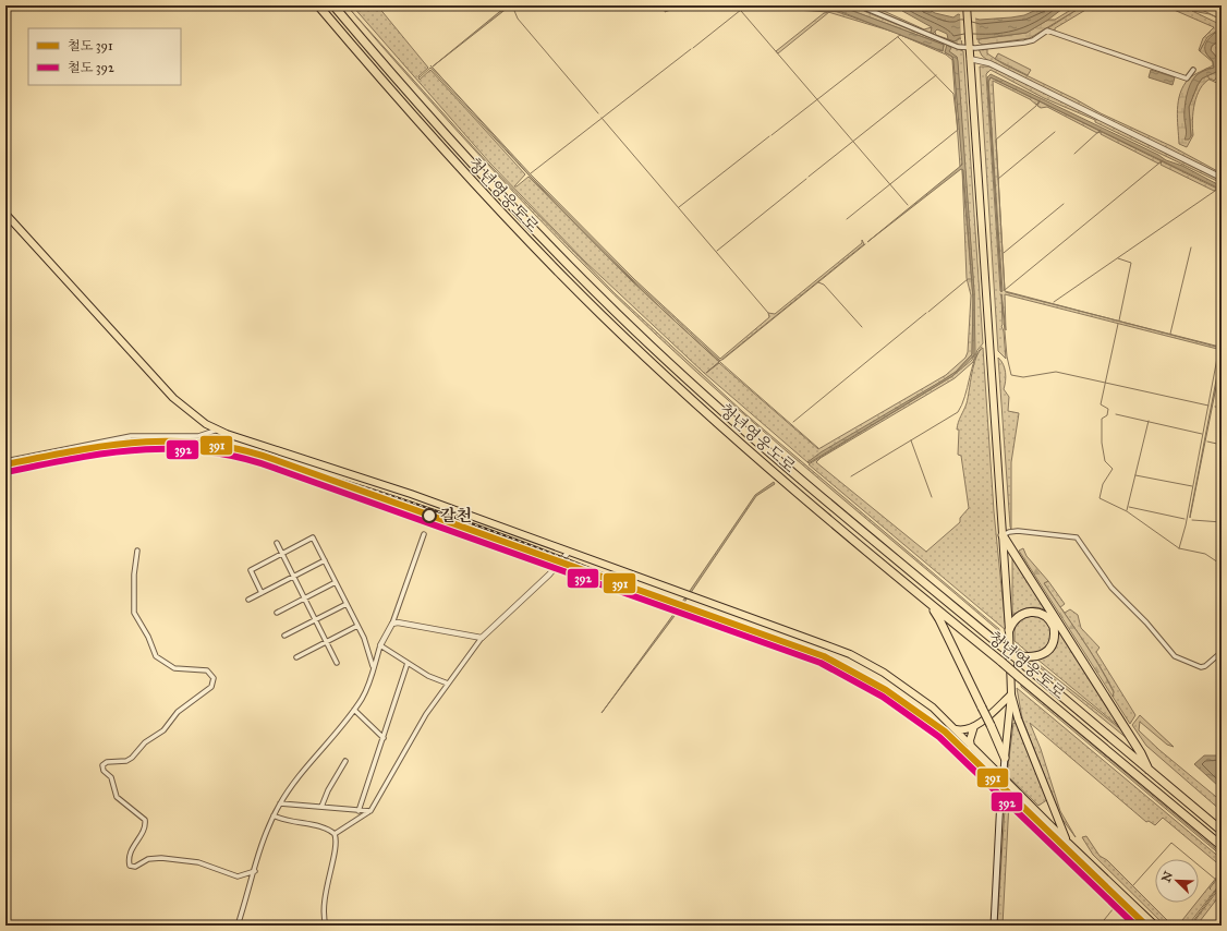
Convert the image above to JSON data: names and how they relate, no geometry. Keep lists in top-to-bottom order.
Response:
{
  "streets": {
    "highway": ["청년영웅도로"]
  },
  "places": ["갈천"],
  "lines": ["rail line 391", "rail line 392"],
  "legend": ["철도 391", "철도 392"],
  "north": "top left"
}
